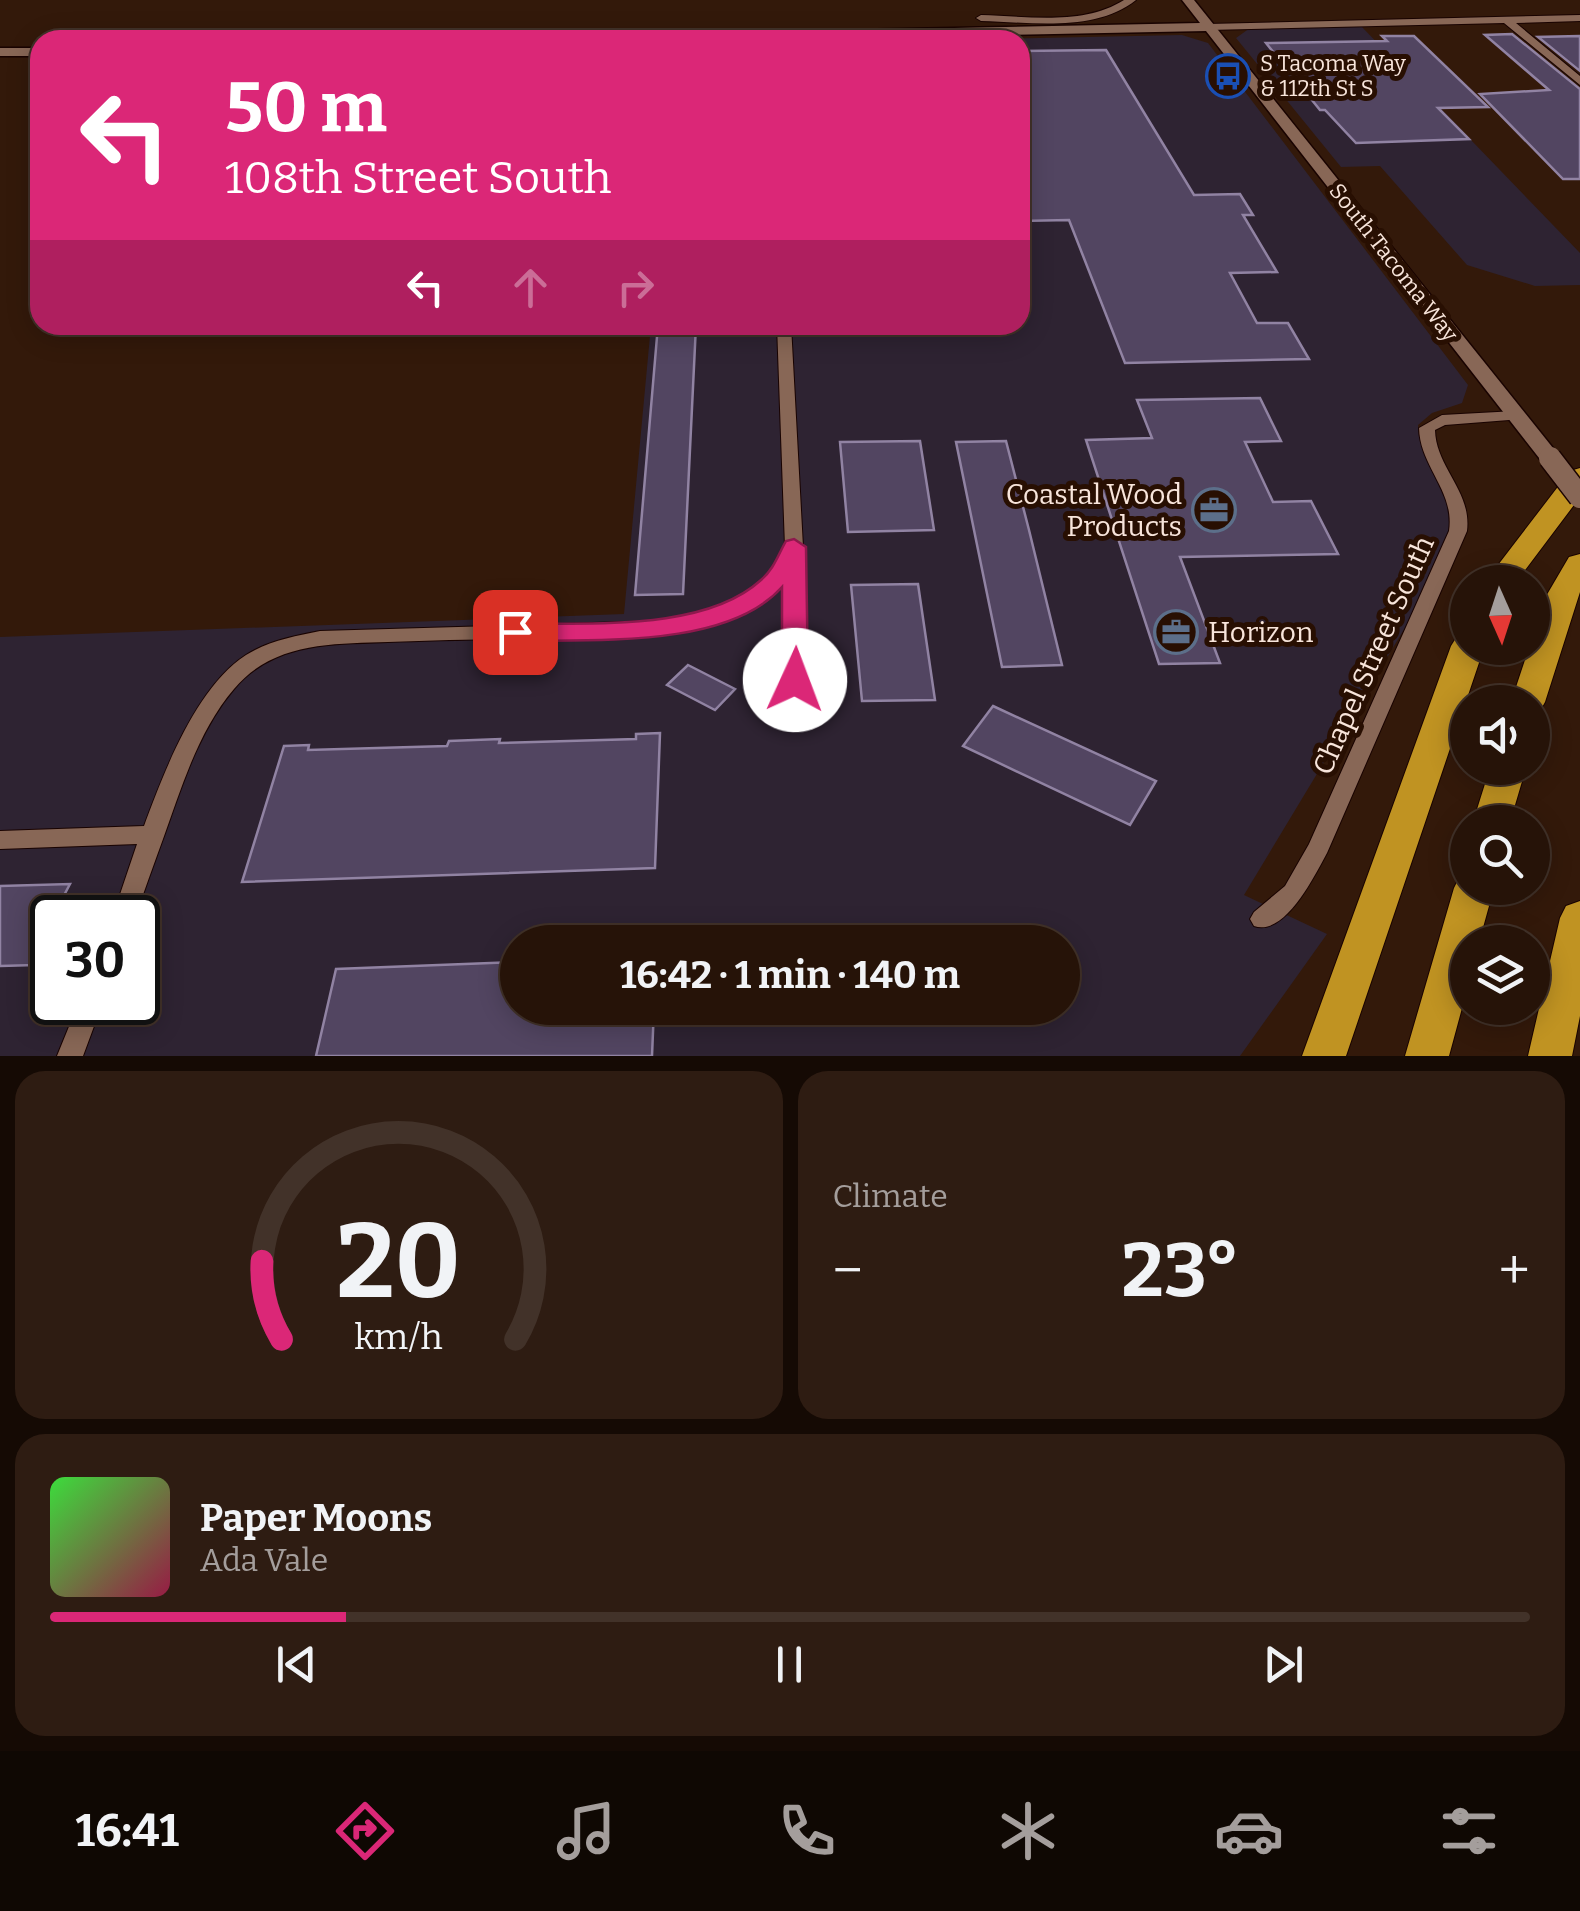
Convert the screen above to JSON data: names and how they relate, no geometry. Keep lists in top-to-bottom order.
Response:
{
  "streets": {
    "street": ["South Tacoma Way", "Chapel Street South"]
  },
  "crossings": [
    ["South Tacoma Way", "Chapel Street South"]
  ],
  "places": {
    "bus stop": ["S Tacoma Way & 112th St S"],
    "office": ["Coastal Wood Products", "Horizon"]
  },
  "north": "bottom",
  "page": {
    "turn": ["50 m", "108th Street South"],
    "limit": "30",
    "trip": "16:42 · 1 min · 140 m",
    "tile": "Climate",
    "heat": ["−", "23°", "+"],
    "song": ["Paper Moons", "Ada Vale"],
    "tabs": "16:41",
    "gauge": ["20", "km/h"]
  }
}
